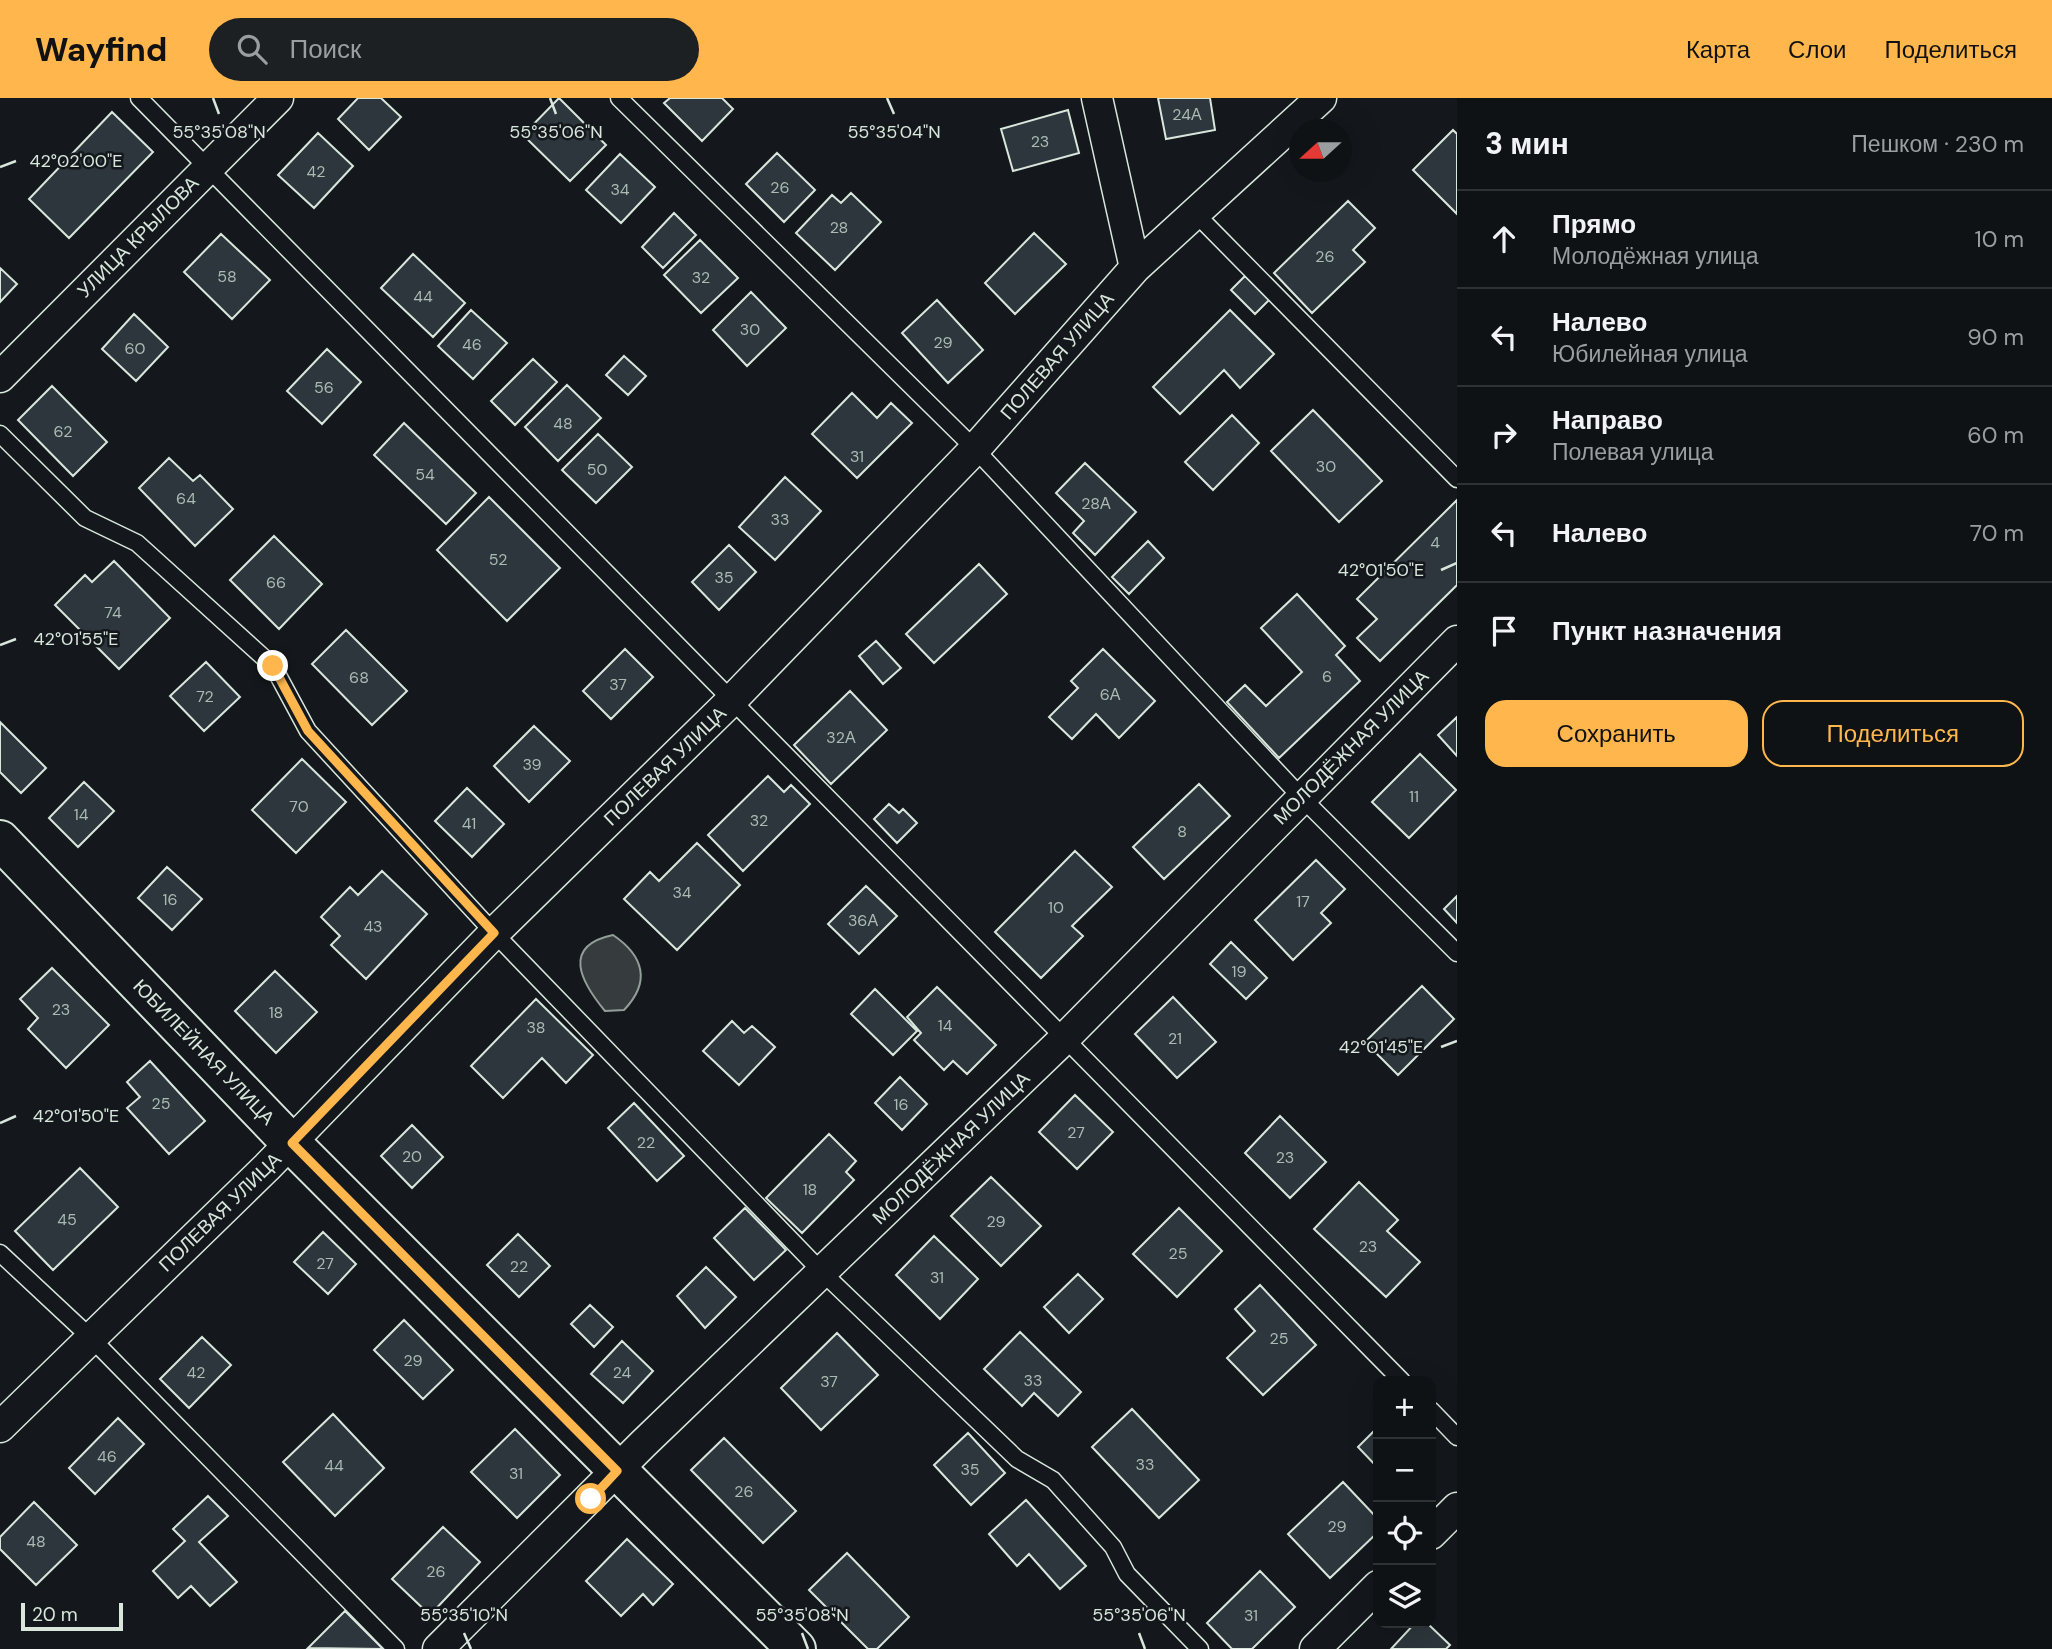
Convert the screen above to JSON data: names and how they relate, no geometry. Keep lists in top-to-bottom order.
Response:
{
  "streets": {
    "main road": ["ЮБИЛЕЙНАЯ УЛИЦА"],
    "street": ["УЛИЦА КРЫЛОВА", "ПОЛЕВАЯ УЛИЦА", "МОЛОДЁЖНАЯ УЛИЦА"]
  },
  "crossings": [
    ["ПОЛЕВАЯ УЛИЦА", "ЮБИЛЕЙНАЯ УЛИЦА"],
    ["МОЛОДЁЖНАЯ УЛИЦА", "ЮБИЛЕЙНАЯ УЛИЦА"]
  ],
  "house_numbers": [
    "24А",
    "23",
    "42",
    "26",
    "34",
    "28",
    "26",
    "58",
    "32",
    "44",
    "30",
    "29",
    "46",
    "60",
    "56",
    "48",
    "62",
    "31",
    "30",
    "50",
    "54",
    "64",
    "28А",
    "33",
    "4",
    "52",
    "35",
    "66",
    "74",
    "6",
    "68",
    "37",
    "6А",
    "72",
    "32А",
    "39",
    "11",
    "70",
    "14",
    "32",
    "41",
    "8",
    "34",
    "16",
    "17",
    "10",
    "36А",
    "43",
    "19",
    "23",
    "18",
    "14",
    "38",
    "21",
    "25",
    "16",
    "27",
    "22",
    "20",
    "23",
    "18",
    "45",
    "29",
    "23",
    "25",
    "27",
    "22",
    "31",
    "25",
    "29",
    "42",
    "24",
    "33",
    "37",
    "46",
    "33",
    "44",
    "35",
    "31",
    "26",
    "29",
    "48",
    "26",
    "31"
  ],
  "scale_bar": "20 m",
  "north": "left",
  "page": {
    "header": "Wayfind",
    "search": "Поиск",
    "nav": ["Карта", "Слои", "Поделиться"],
    "heading": ["3 мин", "Пешком · 230 m"],
    "list": [
      ["Прямо", "Молодёжная улица", "10 m"],
      ["Налево", "Юбилейная улица", "90 m"],
      ["Направо", "Полевая улица", "60 m"],
      ["Налево", "70 m"],
      "Пункт назначения"
    ],
    "buttons": ["Сохранить", "Поделиться"],
    "map_buttons": ["+", "−"],
    "scale": "20 m"
  },
  "coordinates": [
    "55°35'08\"N",
    "55°35'06\"N",
    "55°35'04\"N",
    "42°02'00\"E",
    "42°01'50\"E",
    "42°01'55\"E",
    "42°01'45\"E",
    "55°35'10\"N"
  ]
}
